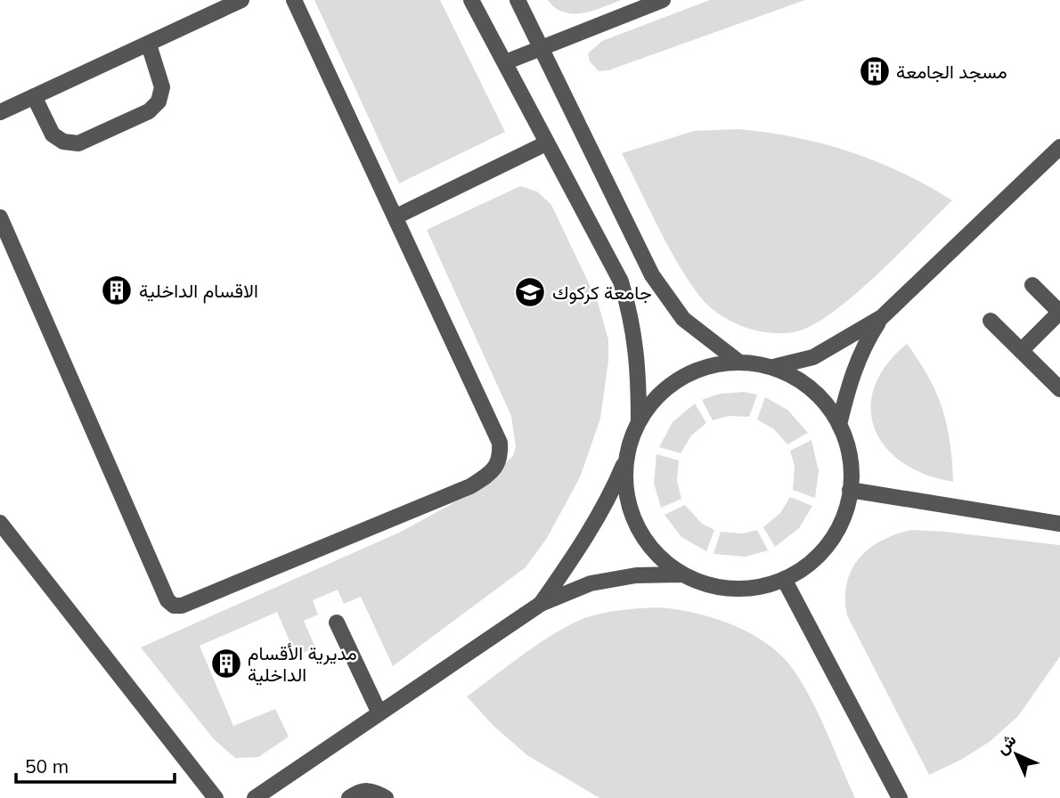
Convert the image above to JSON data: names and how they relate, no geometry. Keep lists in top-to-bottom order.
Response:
{
  "places": {
    "building": ["مسجد الجامعة", "الاقسام الداخلية", "مديرية الأقسام الداخلية"],
    "school or university": ["جامعة كركوك"]
  },
  "scale_bar": "50 m",
  "north": "top left"
}
